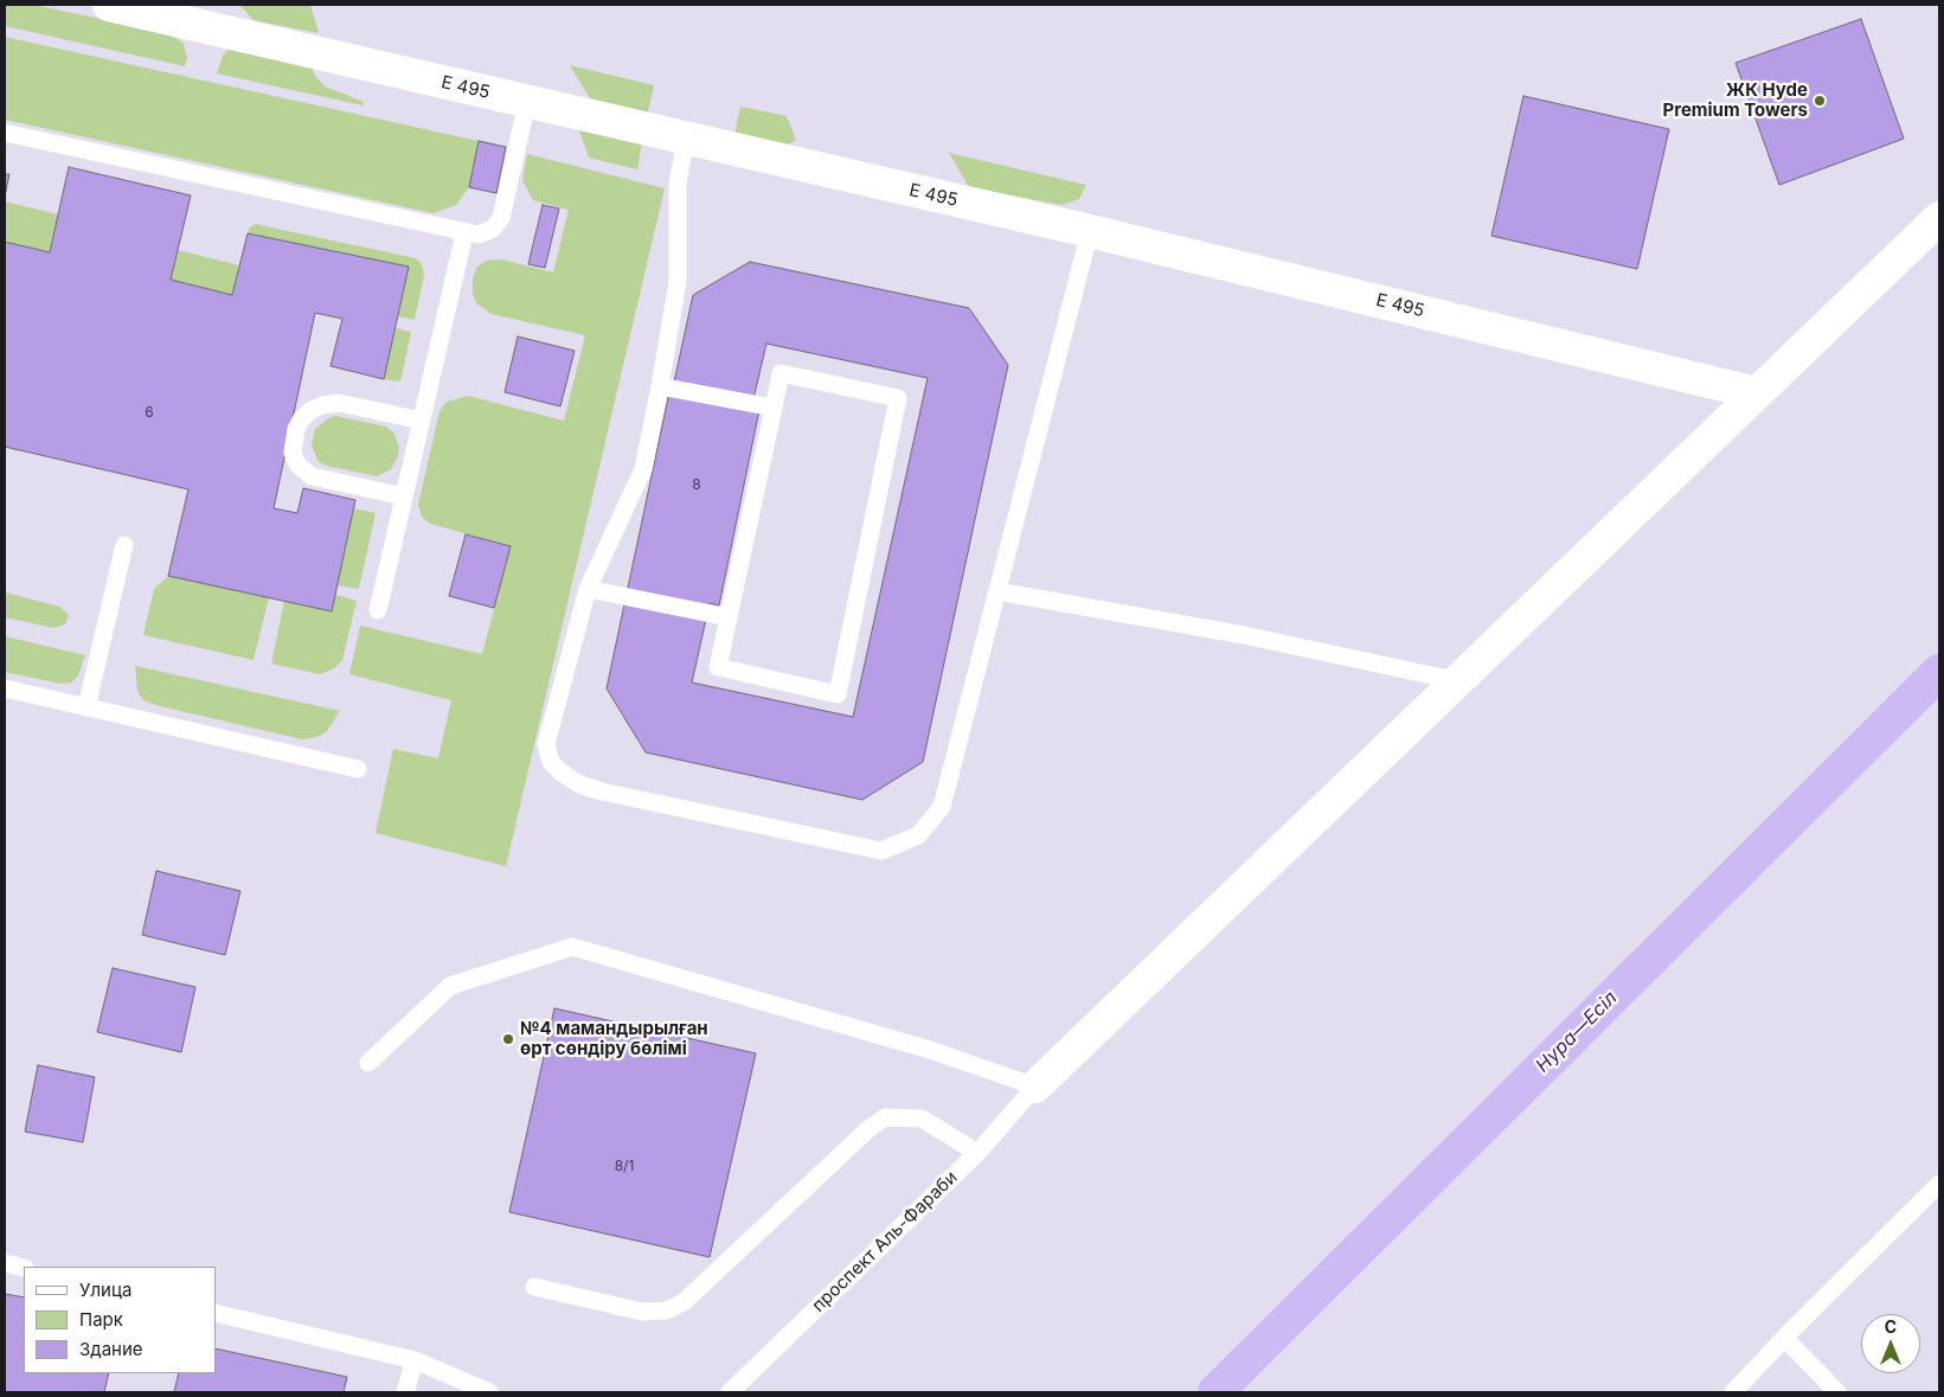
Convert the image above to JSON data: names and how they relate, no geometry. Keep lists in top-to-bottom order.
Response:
{
  "streets": {
    "street": ["E 495"],
    "lane": ["проспект Аль-Фараби"]
  },
  "water": ["Нура—Есіл"],
  "places": ["ЖК Hyde Premium Towers", "№4 мамандырылған өрт сөндіру бөлімі"],
  "house_numbers": ["6", "8", "8/1"],
  "legend": ["Улица", "Парк", "Здание"],
  "north": "top"
}
